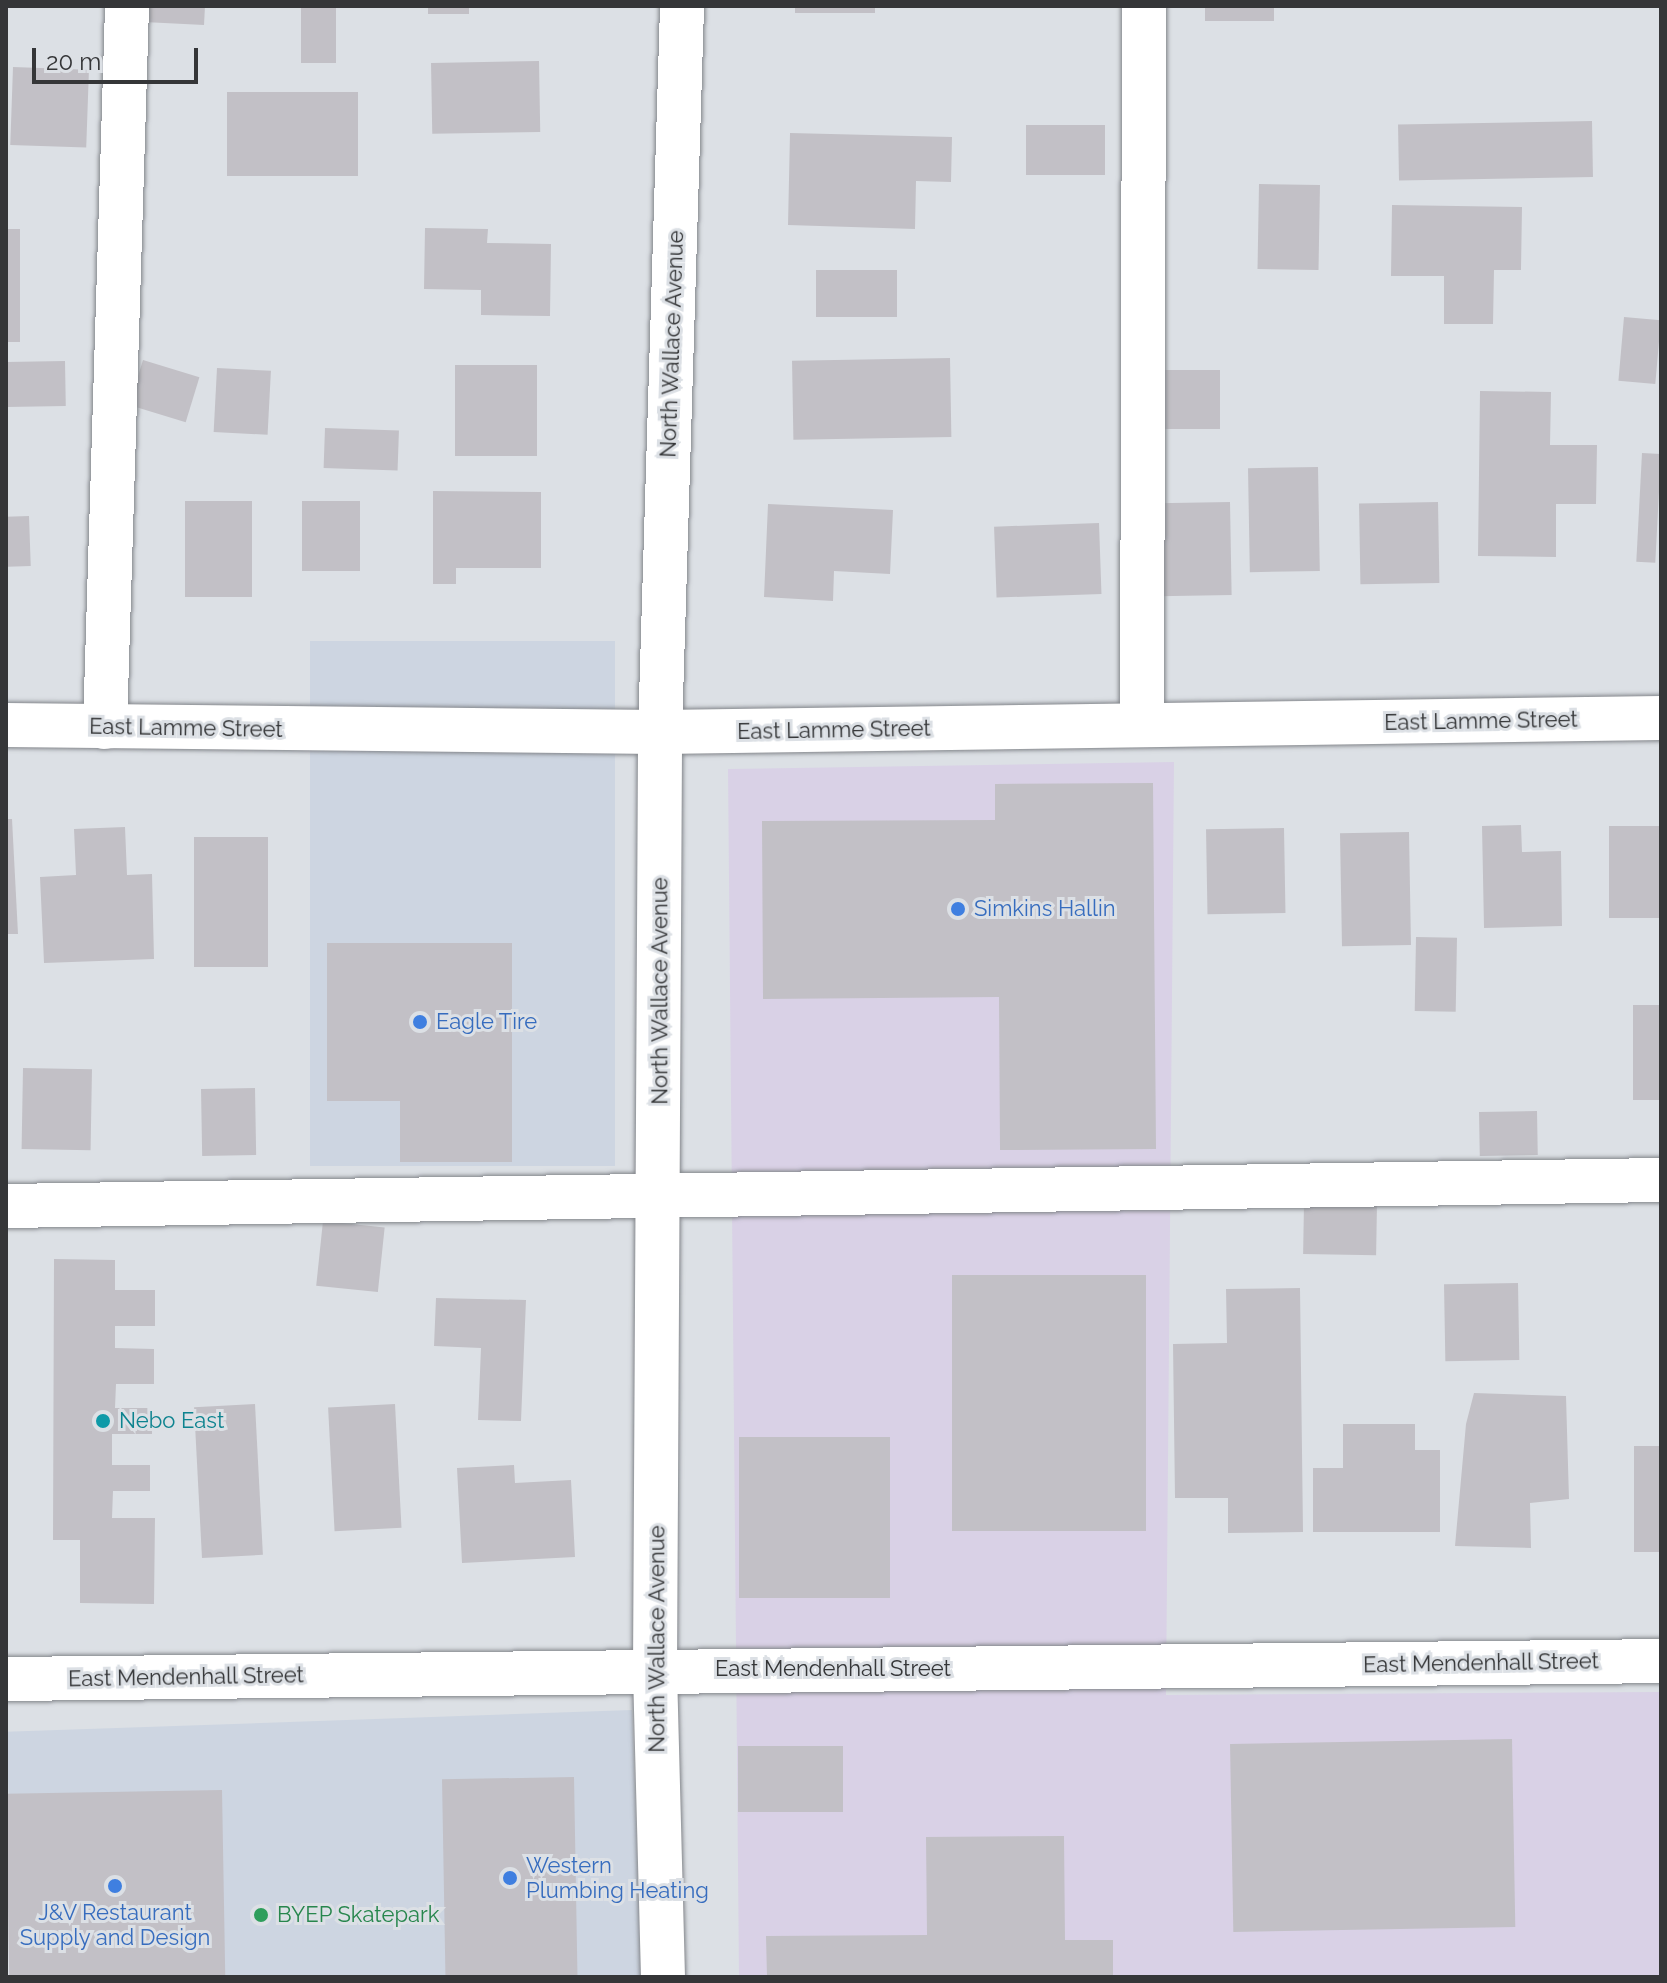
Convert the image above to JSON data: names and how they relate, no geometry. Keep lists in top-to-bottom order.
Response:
{
  "streets": {
    "street": ["North Wallace Avenue", "East Lamme Street", "East Mendenhall Street"]
  },
  "crossings": [
    ["North Wallace Avenue", "East Lamme Street"],
    ["North Wallace Avenue", "East Mendenhall Street"]
  ],
  "places": [
    "Simkins Hallin",
    "Eagle Tire",
    "Nebo East",
    "Western Plumbing Heating",
    "J&V Restaurant Supply and Design",
    "BYEP Skatepark"
  ],
  "scale_bar": "20 m"
}
